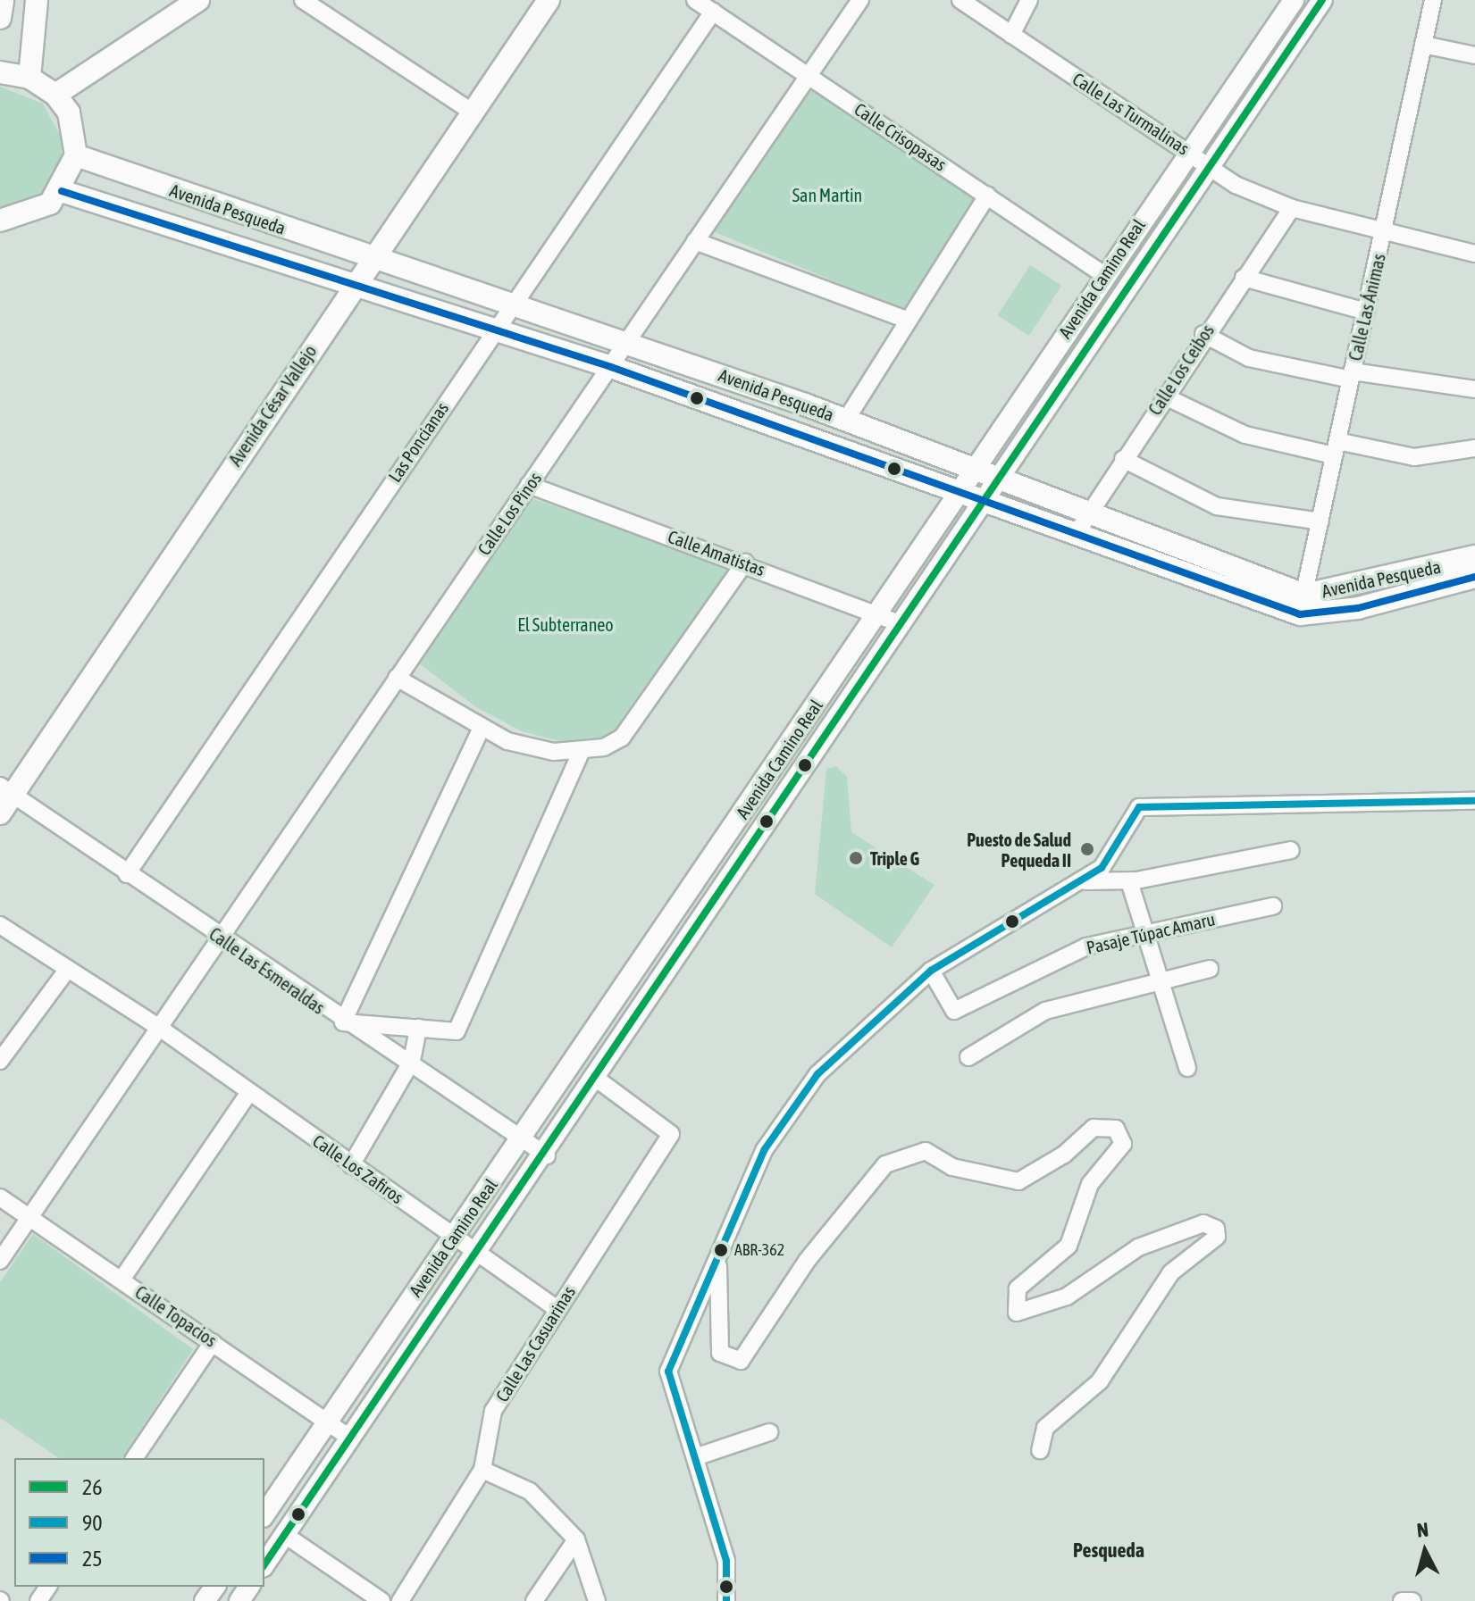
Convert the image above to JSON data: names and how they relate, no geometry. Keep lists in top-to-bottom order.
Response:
{
  "streets": {
    "main road": ["Avenida Pesqueda", "Avenida César Vallejo"],
    "street": [
      "Calle Las Turmalinas",
      "Calle Crisopasas",
      "Avenida Camino Real",
      "Calle Las Ánimas",
      "Calle Los Ceibos",
      "Las Poncianas",
      "Calle Los Pinos",
      "Calle Amatistas",
      "Pasaje Túpac Amaru",
      "Calle Las Esmeraldas",
      "Calle Los Zafiros",
      "Calle Topacios",
      "Calle Las Casuarinas"
    ]
  },
  "crossings": [
    ["Calle Las Turmalinas", "Avenida Camino Real"],
    ["Calle Las Turmalinas", "Calle Las Ánimas"],
    ["Calle Las Turmalinas", "Calle Los Ceibos"],
    ["Calle Crisopasas", "Avenida Camino Real"],
    ["Calle Crisopasas", "Las Poncianas"],
    ["Calle Crisopasas", "Calle Los Pinos"],
    ["Avenida Pesqueda", "Avenida Camino Real"],
    ["Avenida Pesqueda", "Calle Las Ánimas"],
    ["Avenida Pesqueda", "Calle Los Ceibos"],
    ["Avenida Pesqueda", "Avenida César Vallejo"],
    ["Avenida Pesqueda", "Las Poncianas"],
    ["Avenida Pesqueda", "Calle Los Pinos"],
    ["Avenida Camino Real", "Calle Amatistas"],
    ["Avenida Camino Real", "Calle Las Esmeraldas"],
    ["Avenida Camino Real", "Calle Los Zafiros"],
    ["Avenida Camino Real", "Calle Topacios"],
    ["Avenida Camino Real", "Calle Las Casuarinas"],
    ["Las Poncianas", "Calle Las Esmeraldas"],
    ["Calle Los Pinos", "Calle Amatistas"],
    ["Calle Los Pinos", "Calle Las Esmeraldas"],
    ["Calle Los Pinos", "Calle Los Zafiros"],
    ["Calle Los Zafiros", "Calle Las Casuarinas"]
  ],
  "districts": ["Pesqueda"],
  "parks": ["San Martin", "El Subterraneo"],
  "places": ["Puesto de Salud Pequeda II", "Triple G", "ABR-362"],
  "lines": ["transit line 26", "transit line 25", "transit line 90"],
  "legend": ["26", "90", "25"],
  "north": "top"
}
